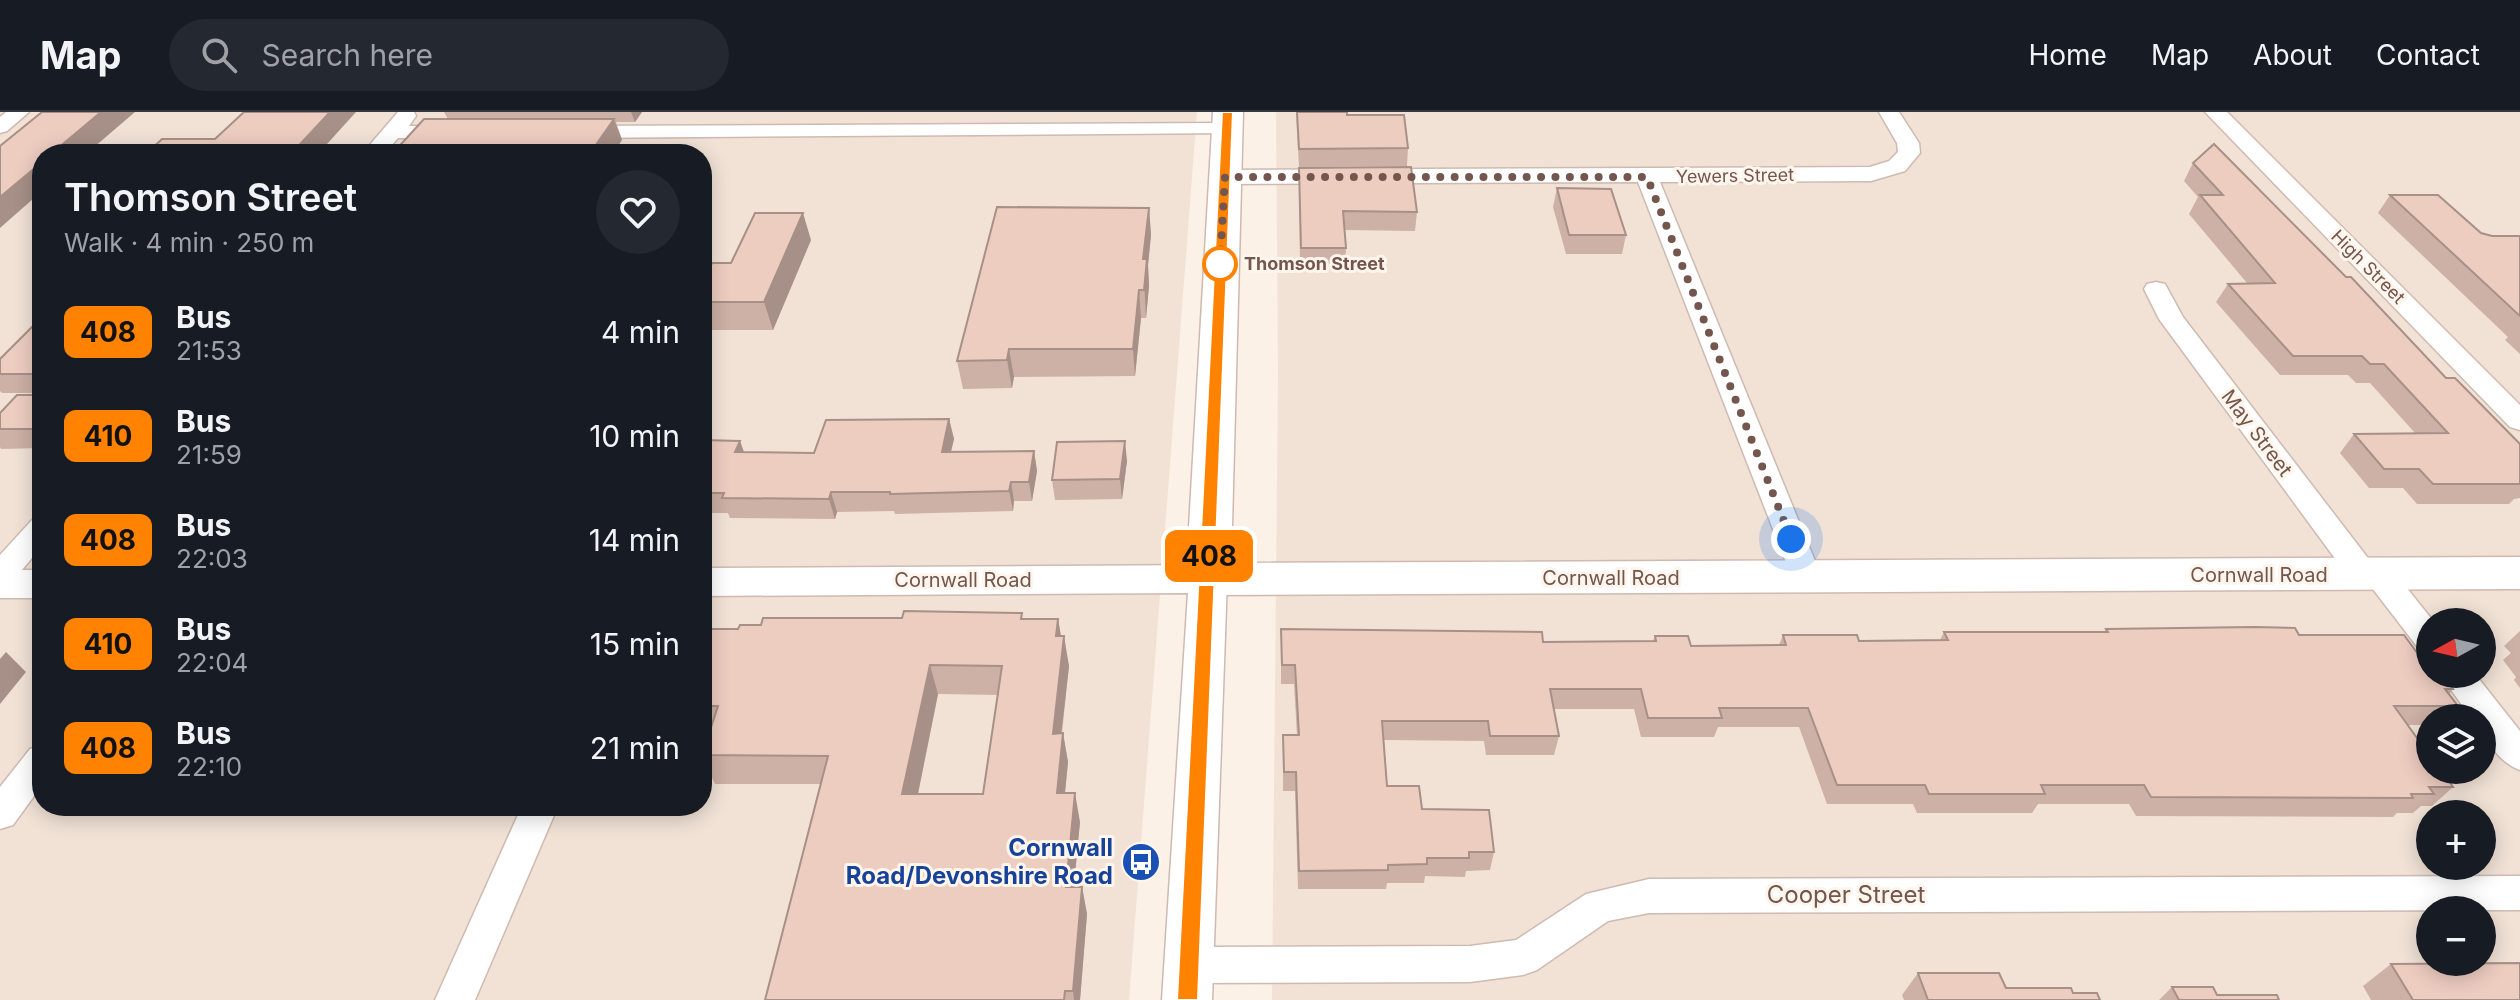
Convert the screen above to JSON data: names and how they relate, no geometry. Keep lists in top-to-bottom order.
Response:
{
  "streets": {
    "main road": ["Cornwall Road"],
    "street": [
      "Yewers Street",
      "High Street",
      "May Street",
      "Cooper Street"
    ]
  },
  "crossings": [
    ["May Street", "Cornwall Road"]
  ],
  "places": {
    "other": ["Thomson Street"],
    "bus stop": ["Cornwall Road/Devonshire Road"]
  },
  "lines": ["bus line 408"],
  "north": "left",
  "page": {
    "header": "Map",
    "search": "Search here",
    "nav": [
      "Home",
      "Map",
      "About",
      "Contact"
    ],
    "on_map": "408",
    "heading": ["Thomson Street", "Walk · 4 min · 250 m"],
    "list": [
      {
        "mark": "408",
        "name": "Bus",
        "note": "21:53",
        "value": "4 min"
      },
      {
        "mark": "410",
        "name": "Bus",
        "note": "21:59",
        "value": "10 min"
      },
      {
        "mark": "408",
        "name": "Bus",
        "note": "22:03",
        "value": "14 min"
      },
      {
        "mark": "410",
        "name": "Bus",
        "note": "22:04",
        "value": "15 min"
      },
      {
        "mark": "408",
        "name": "Bus",
        "note": "22:10",
        "value": "21 min"
      }
    ],
    "map_buttons": ["+", "−"]
  }
}
